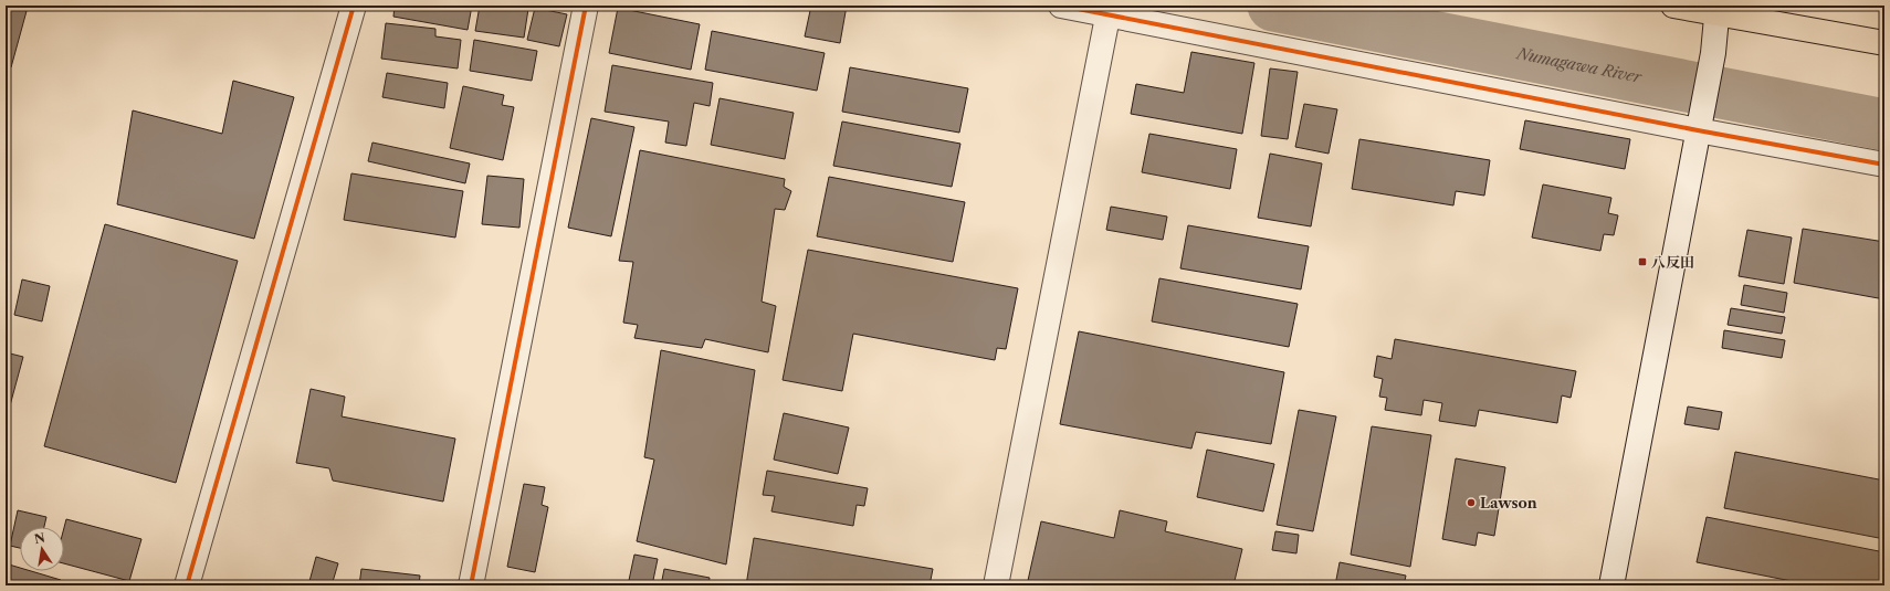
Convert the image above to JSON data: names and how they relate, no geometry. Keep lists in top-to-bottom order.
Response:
{
  "water": ["Numagawa River"],
  "places": {
    "transit": ["八反田"],
    "other": ["Lawson"]
  },
  "north": "top"
}
